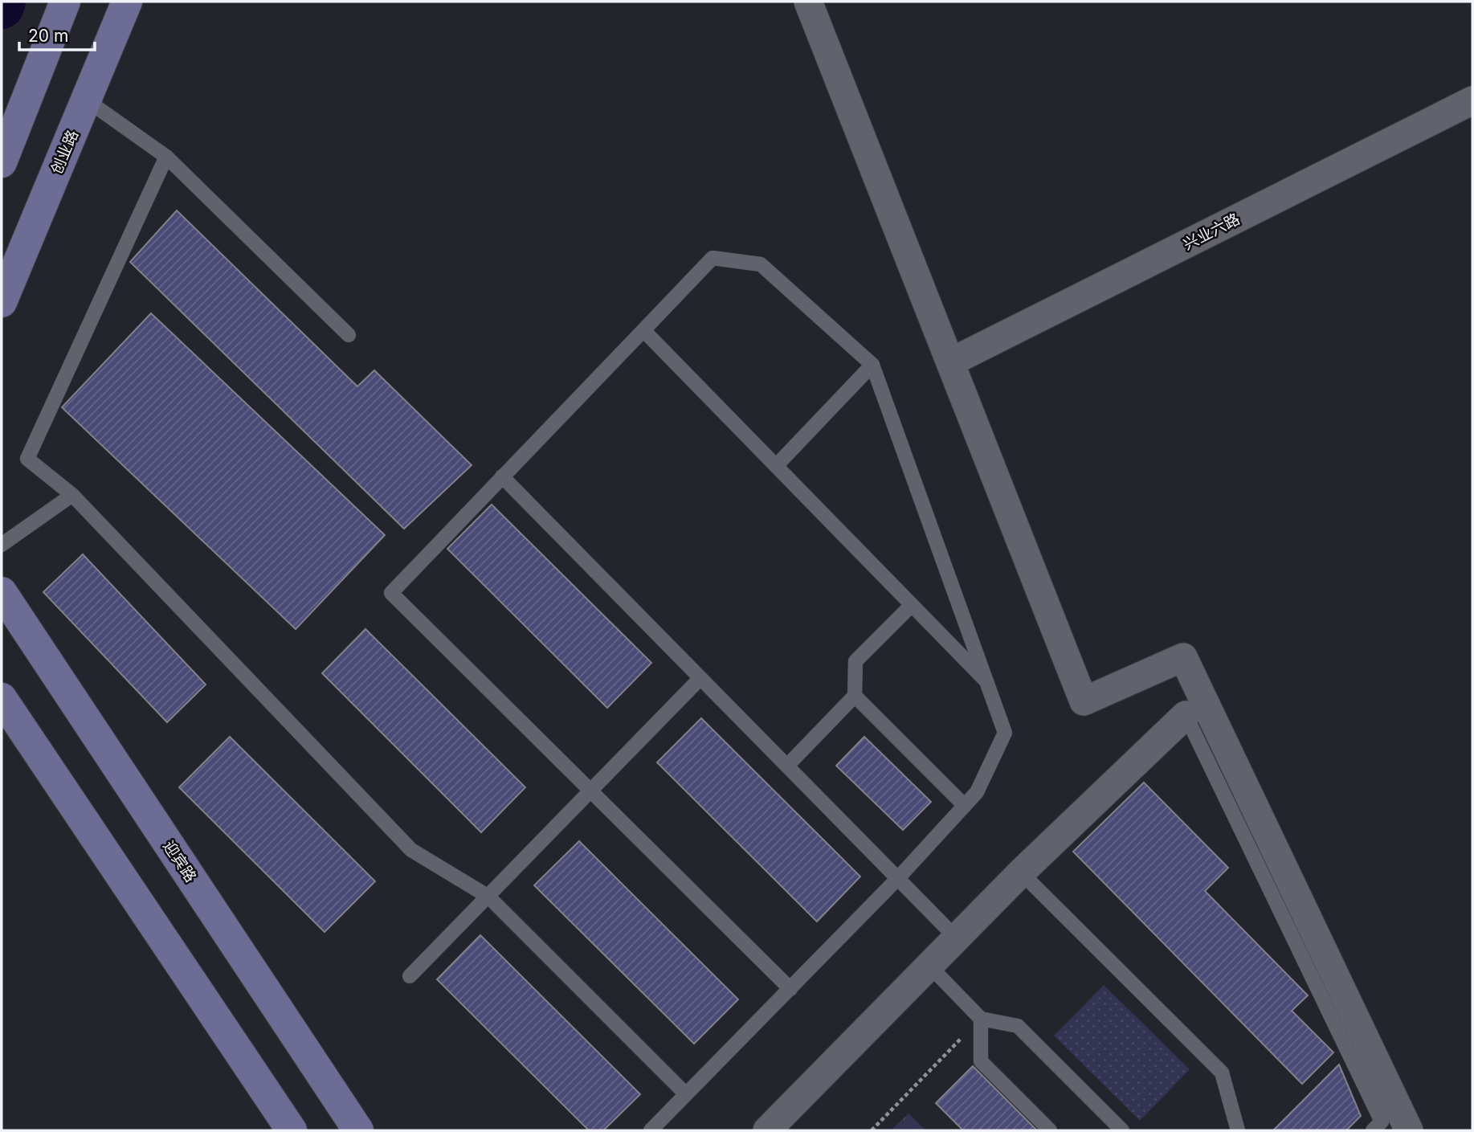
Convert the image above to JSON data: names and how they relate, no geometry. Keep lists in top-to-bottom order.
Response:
{
  "streets": {
    "main road": ["创业路", "迎宾路"],
    "street": ["兴业六路"]
  },
  "scale_bar": "20 m"
}
